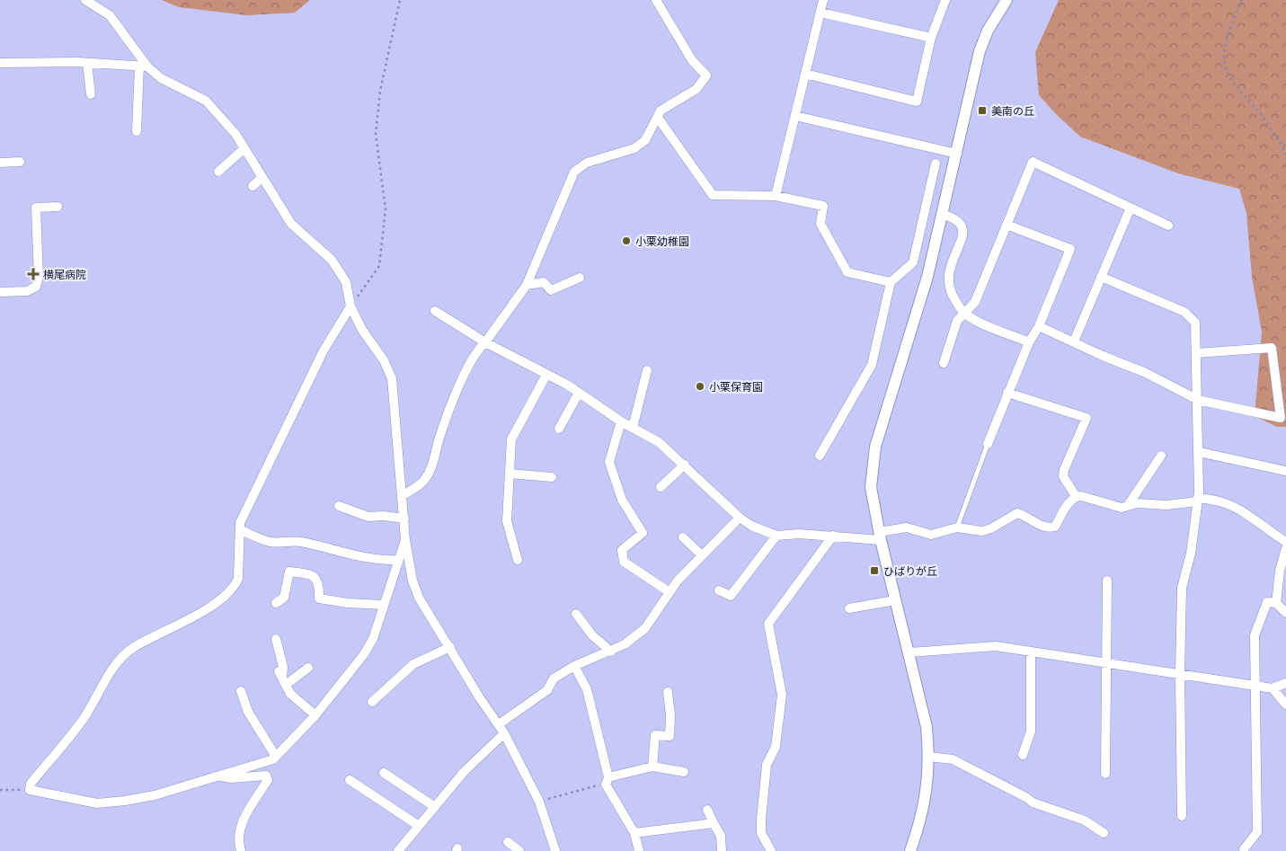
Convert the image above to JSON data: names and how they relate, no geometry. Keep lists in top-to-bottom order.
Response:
{
  "places": {
    "transit": ["美南の丘", "ひばりが丘"],
    "other": ["小栗幼稚園", "小栗保育園"],
    "health": ["横尾病院"]
  }
}
